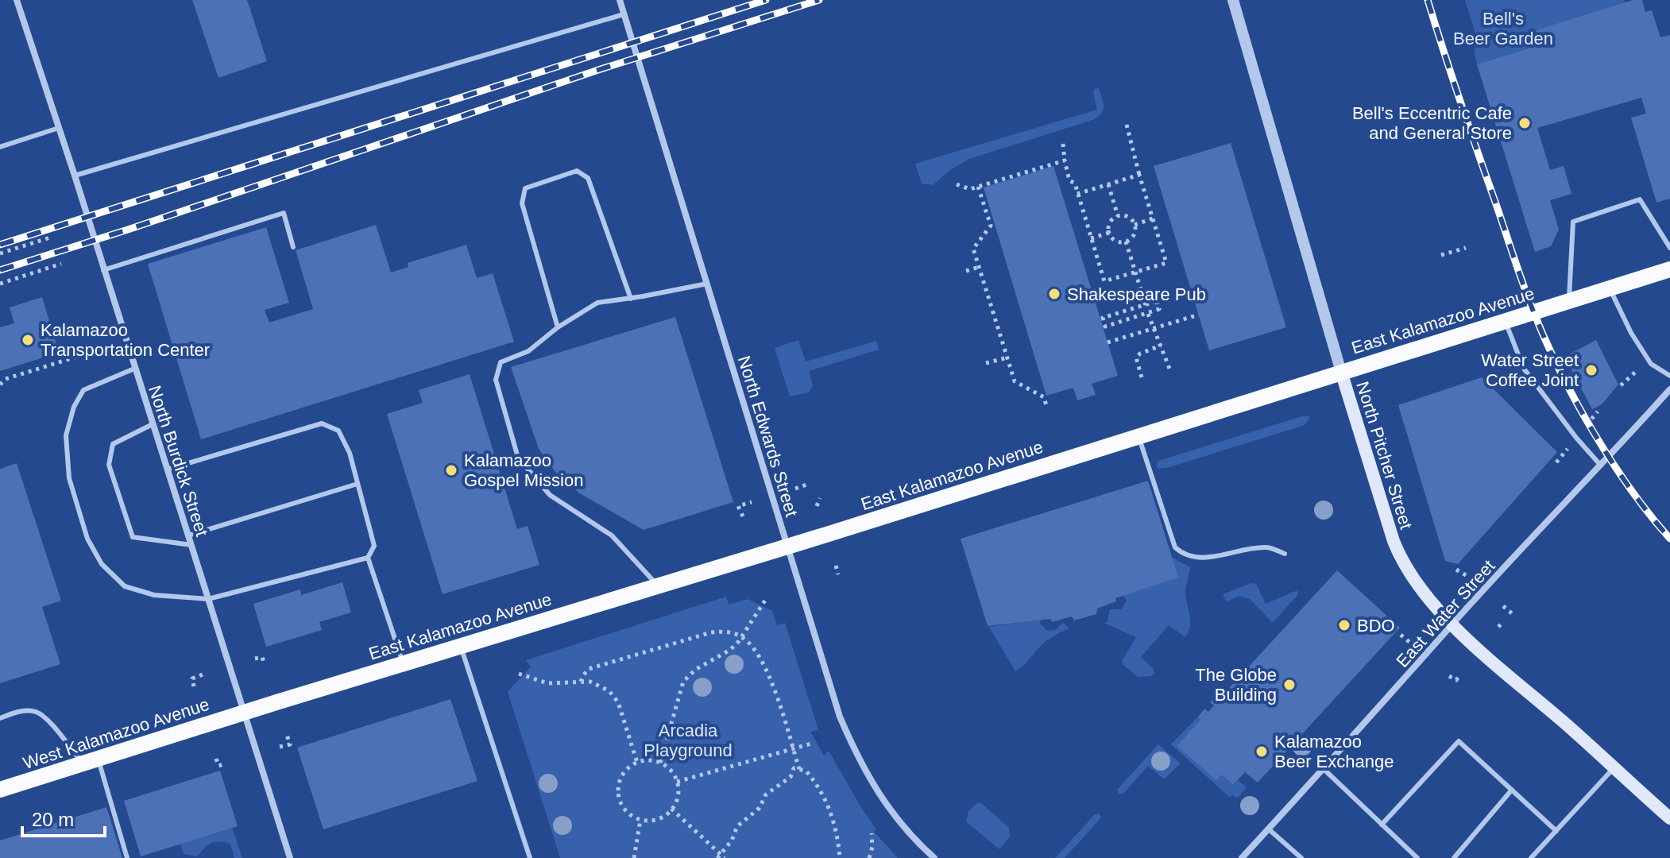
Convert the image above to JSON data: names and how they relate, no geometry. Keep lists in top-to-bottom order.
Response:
{
  "streets": {
    "main road": ["East Kalamazoo Avenue", "North Pitcher Street", "West Kalamazoo Avenue"],
    "street": ["North Edwards Street", "North Burdick Street", "East Water Street"]
  },
  "crossings": [
    ["East Kalamazoo Avenue", "North Edwards Street"],
    ["East Kalamazoo Avenue", "North Pitcher Street"],
    ["East Kalamazoo Avenue", "North Burdick Street"],
    ["East Kalamazoo Avenue", "West Kalamazoo Avenue"],
    ["North Pitcher Street", "East Water Street"],
    ["North Burdick Street", "West Kalamazoo Avenue"]
  ],
  "parks": ["Bell's Beer Garden", "Arcadia Playground"],
  "places": [
    "Bell's Eccentric Cafe and General Store",
    "Shakespeare Pub",
    "Kalamazoo Transportation Center",
    "Water Street Coffee Joint",
    "Kalamazoo Gospel Mission",
    "BDO",
    "The Globe Building",
    "Kalamazoo Beer Exchange"
  ],
  "scale_bar": "20 m"
}
